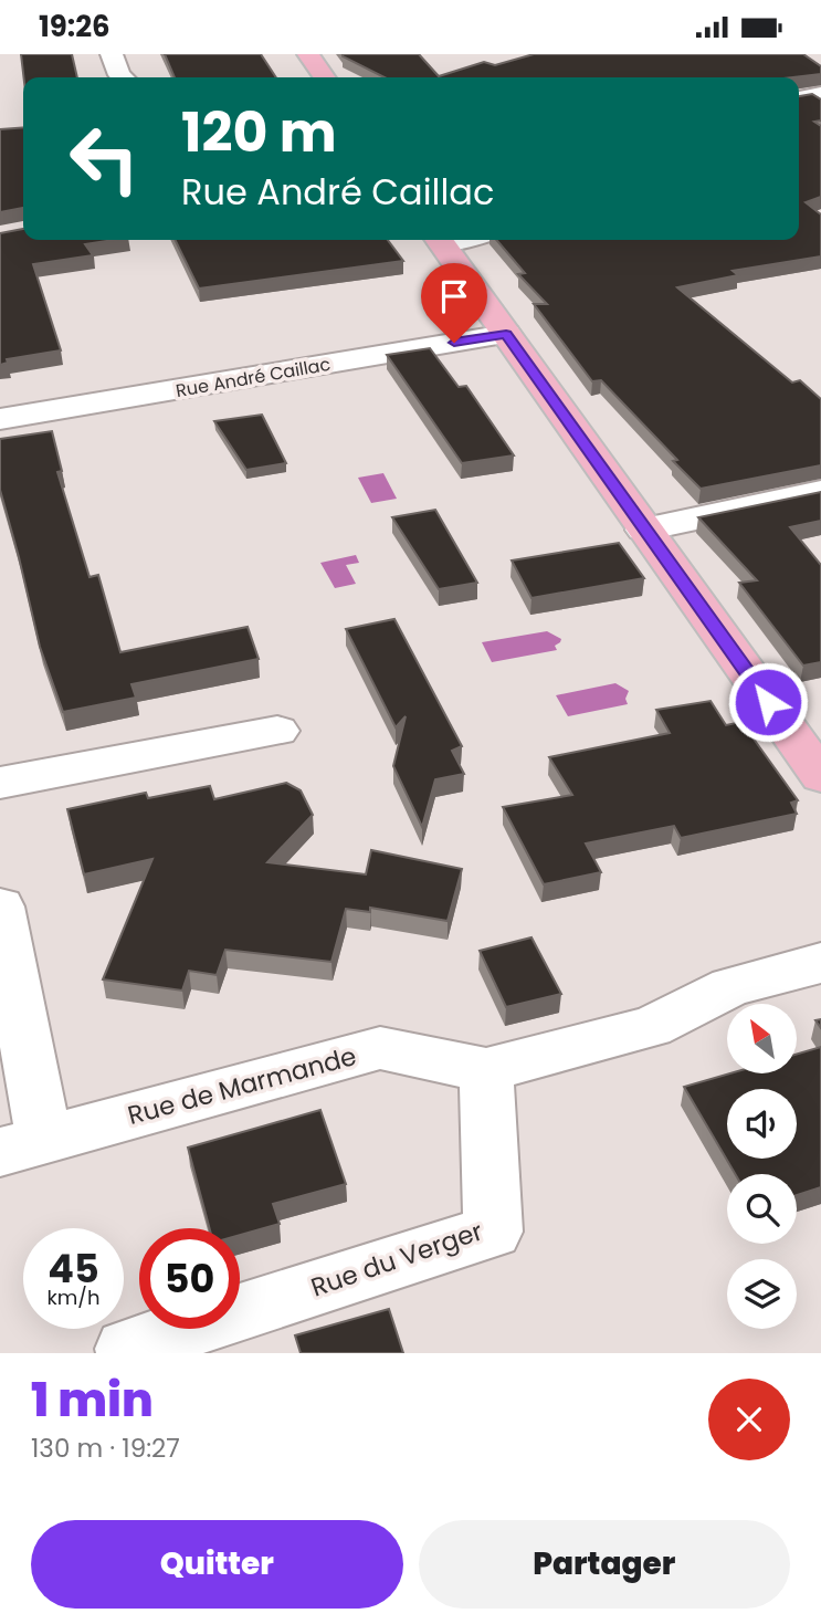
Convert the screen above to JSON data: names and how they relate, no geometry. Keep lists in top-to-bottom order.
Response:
{
  "streets": {
    "street": ["Rue André Caillac", "Rue de Marmande", "Rue du Verger"]
  },
  "crossings": [
    ["Rue de Marmande", "Rue du Verger"]
  ],
  "north": "top left",
  "page": {
    "status": "19:26",
    "turn": ["120 m", "Rue André Caillac"],
    "speed": "45 km/h",
    "limit": "50",
    "heading": ["1 min", "130 m · 19:27"],
    "buttons": ["Quitter", "Partager"]
  }
}
